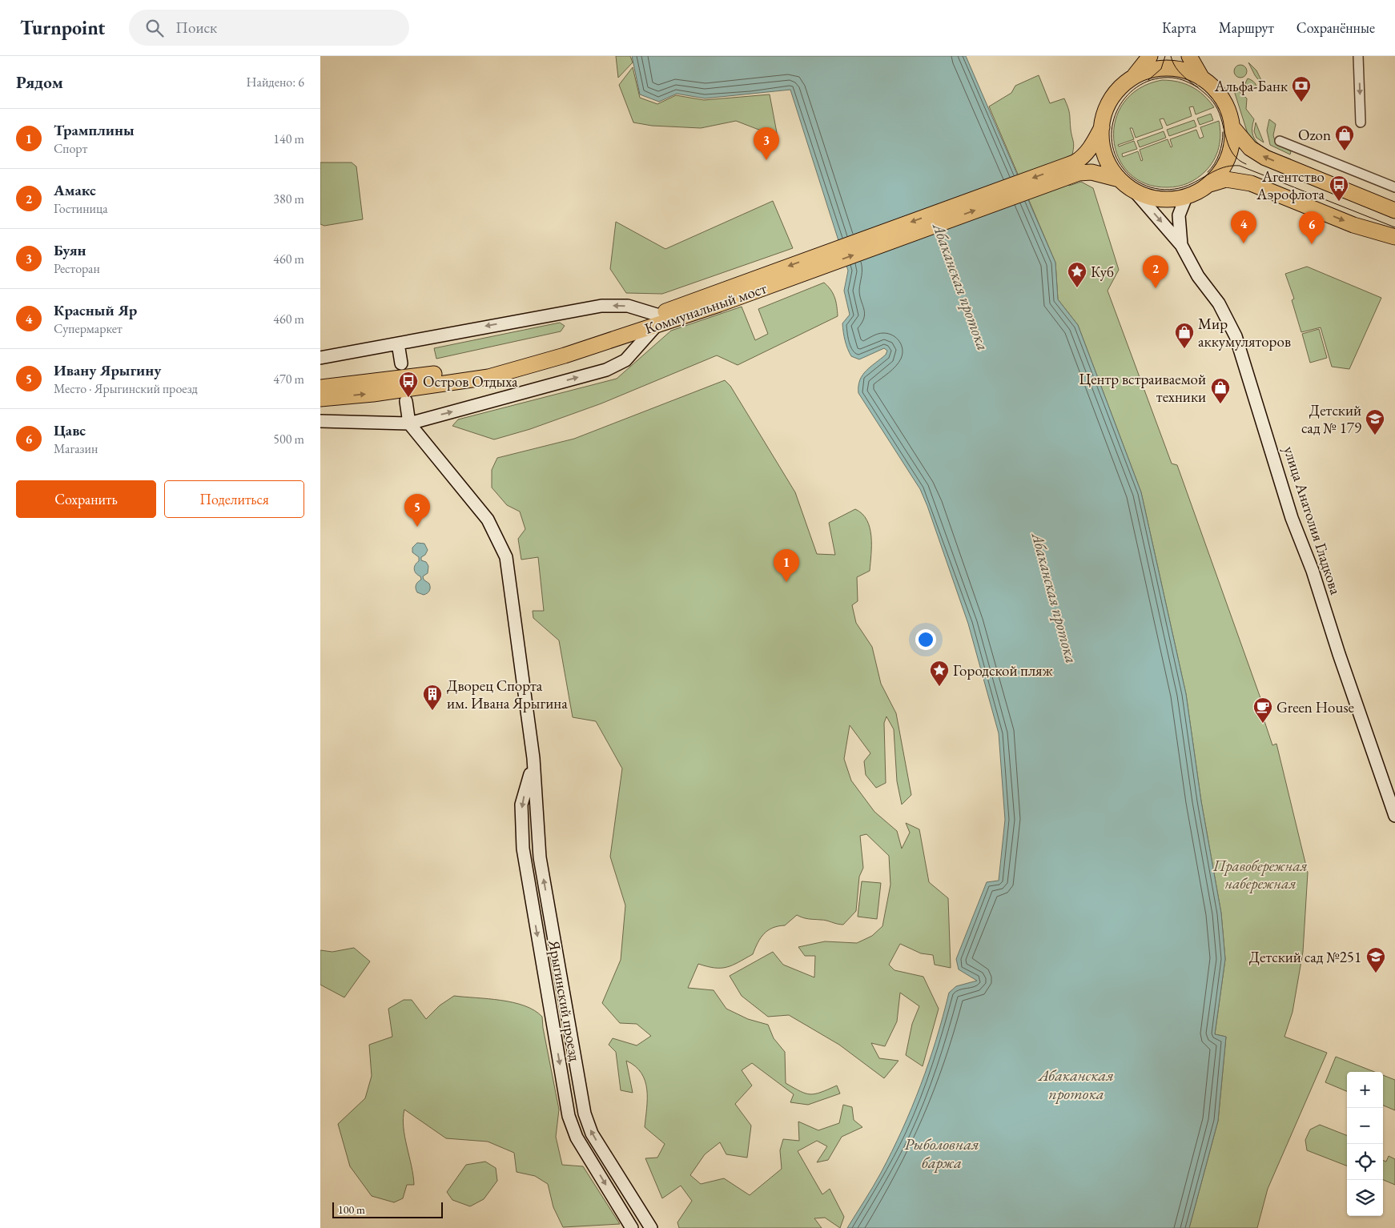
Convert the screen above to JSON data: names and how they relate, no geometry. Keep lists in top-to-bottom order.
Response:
{
  "streets": {
    "highway": ["Коммунальный мост"],
    "main road": ["улица Анатолия Гладкова", "Ярыгинский проезд"]
  },
  "water": ["Абаканская протока", "Рыболовная баржа"],
  "parks": ["Правобережная набережная"],
  "places": {
    "bank": ["Альфа-Банк"],
    "shop": ["Ozon", "Мир аккумуляторов", "Центр встраиваемой техники"],
    "bus stop": ["Агентство Аэрофлота", "Остров Отдыха"],
    "place": ["Куб", "Городской пляж"],
    "school or university": ["Детский сад № 179", "Детский сад №251"],
    "building": ["Дворец Спорта им. Ивана Ярыгина"],
    "cafe": ["Green House"]
  },
  "scale_bar": "100 m",
  "page": {
    "header": "Turnpoint",
    "search": "Поиск",
    "nav": ["Карта", "Маршрут", "Сохранённые"],
    "heading": ["Рядом", "Найдено: 6"],
    "list": [
      {
        "mark": "1",
        "name": "Трамплины",
        "note": "Спорт",
        "value": "140 m"
      },
      {
        "mark": "2",
        "name": "Амакс",
        "note": "Гостиница",
        "value": "380 m"
      },
      {
        "mark": "3",
        "name": "Буян",
        "note": "Ресторан",
        "value": "460 m"
      },
      {
        "mark": "4",
        "name": "Красный Яр",
        "note": "Супермаркет",
        "value": "460 m"
      },
      {
        "mark": "5",
        "name": "Ивану Ярыгину",
        "note": "Место · Ярыгинский проезд",
        "value": "470 m"
      },
      {
        "mark": "6",
        "name": "Цавс",
        "note": "Магазин",
        "value": "500 m"
      }
    ],
    "pins": [
      "3",
      "4",
      "6",
      "2",
      "5",
      "1"
    ],
    "buttons": ["Сохранить", "Поделиться"],
    "map_buttons": ["+", "−"],
    "scale": "100 m"
  }
}
